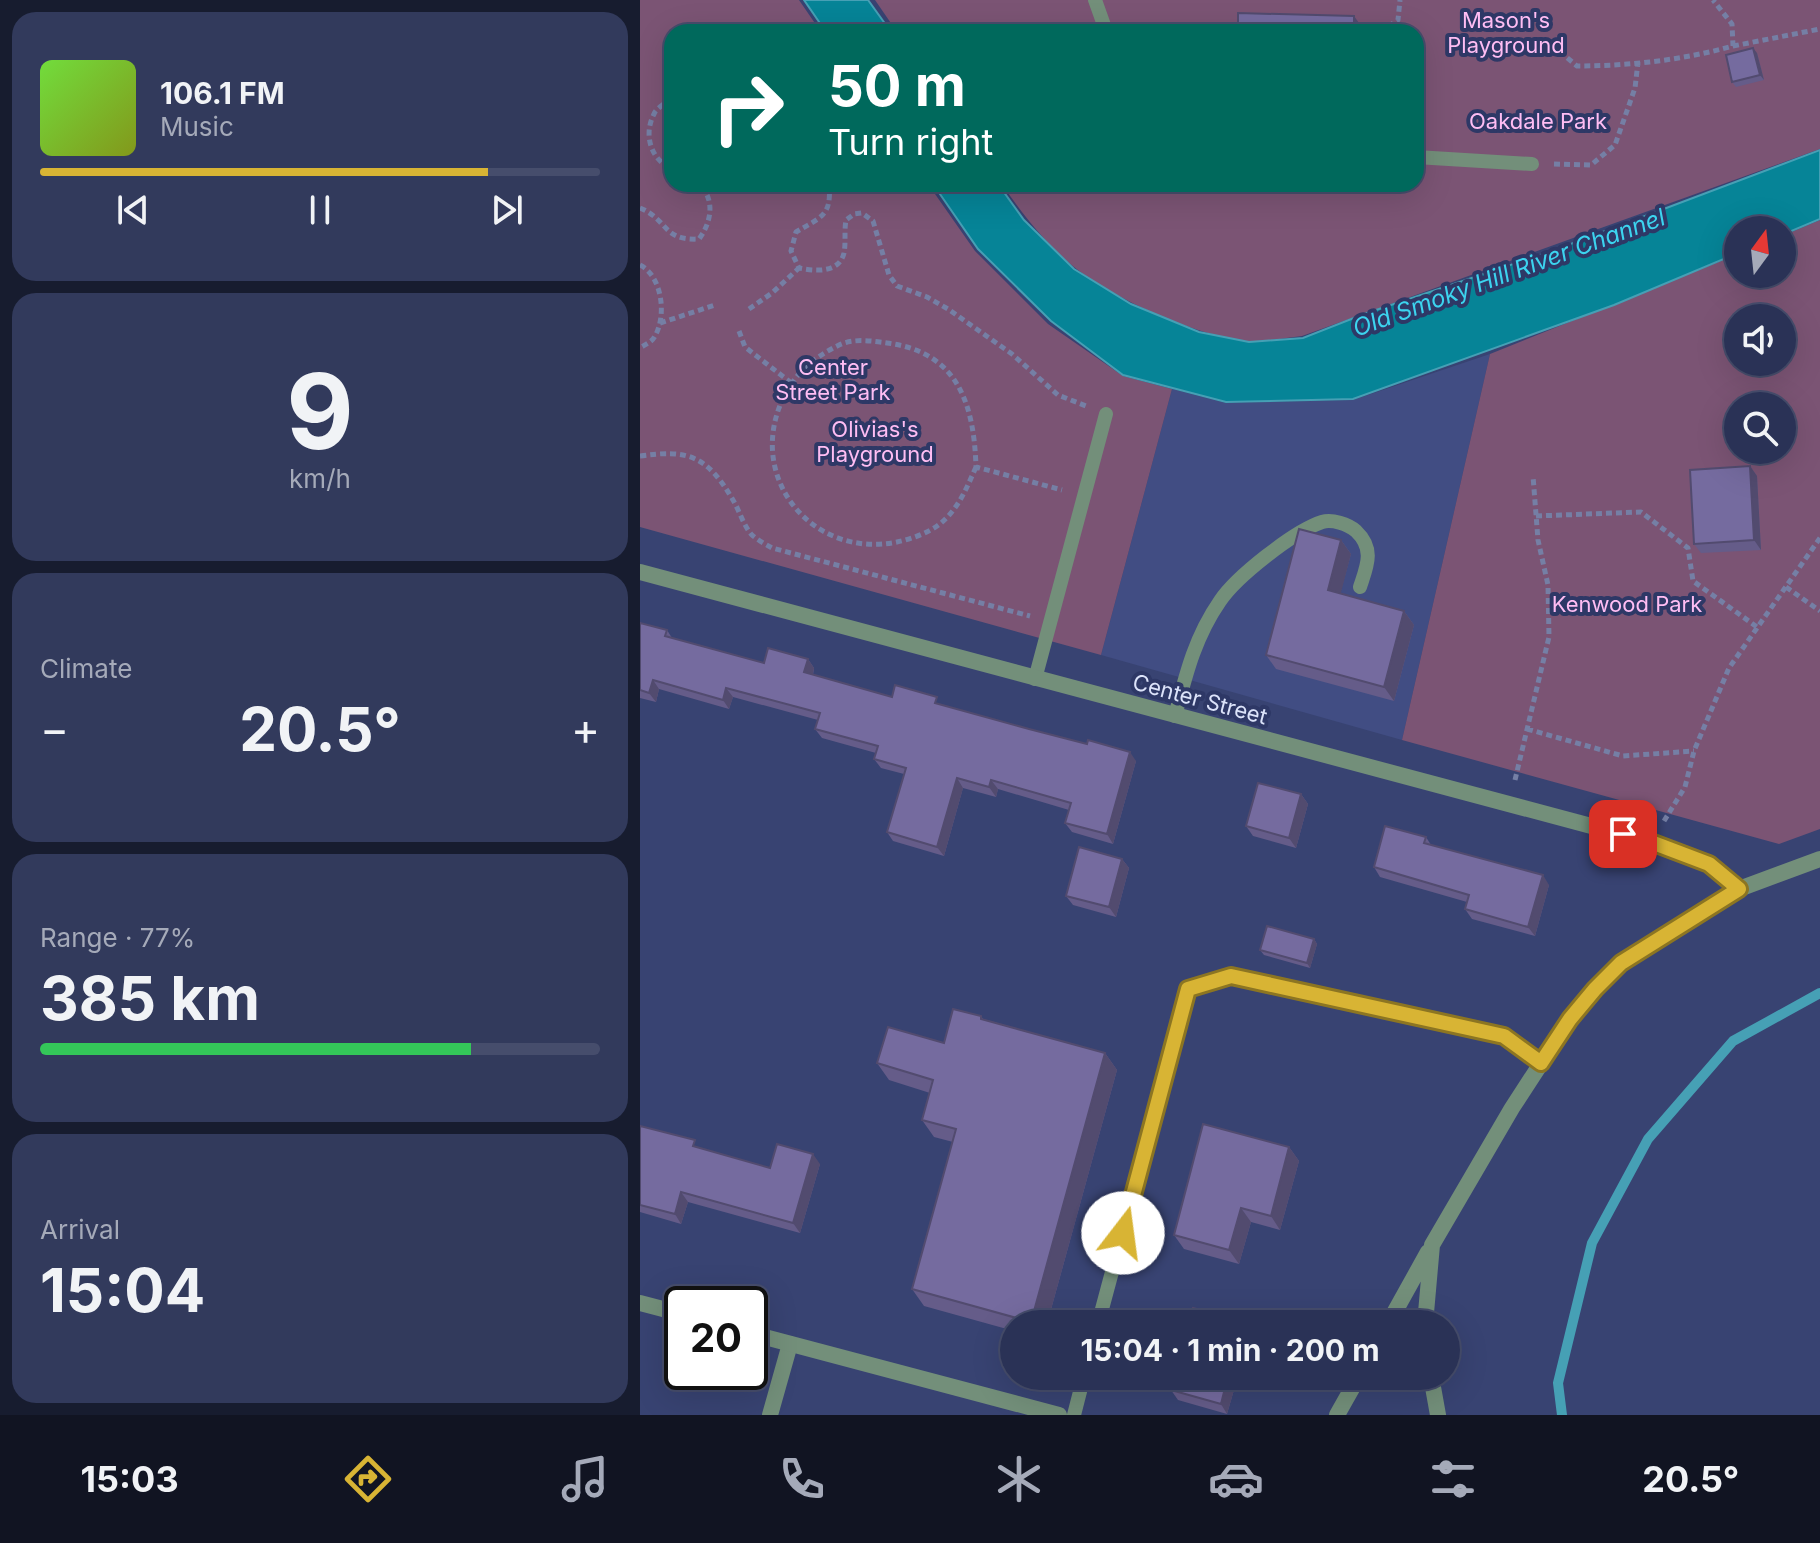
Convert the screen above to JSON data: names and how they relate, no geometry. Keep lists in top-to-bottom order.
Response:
{
  "streets": {
    "street": ["Center Street"]
  },
  "water": ["Old Smoky Hill River Channel"],
  "parks": [
    "Mason's Playground",
    "Oakdale Park",
    "Center Street Park",
    "Olivias's Playground",
    "Kenwood Park"
  ],
  "north": "top",
  "page": {
    "turn": ["50 m", "Turn right"],
    "song": ["106.1 FM", "Music"],
    "tile": [
      ["9", "km/h"],
      "Climate",
      ["Range · 77%", "385 km"],
      ["Arrival", "15:04"]
    ],
    "heat": ["−", "20.5°", "+"],
    "limit": "20",
    "trip": "15:04 · 1 min · 200 m",
    "tabs": ["15:03", "20.5°"]
  }
}
